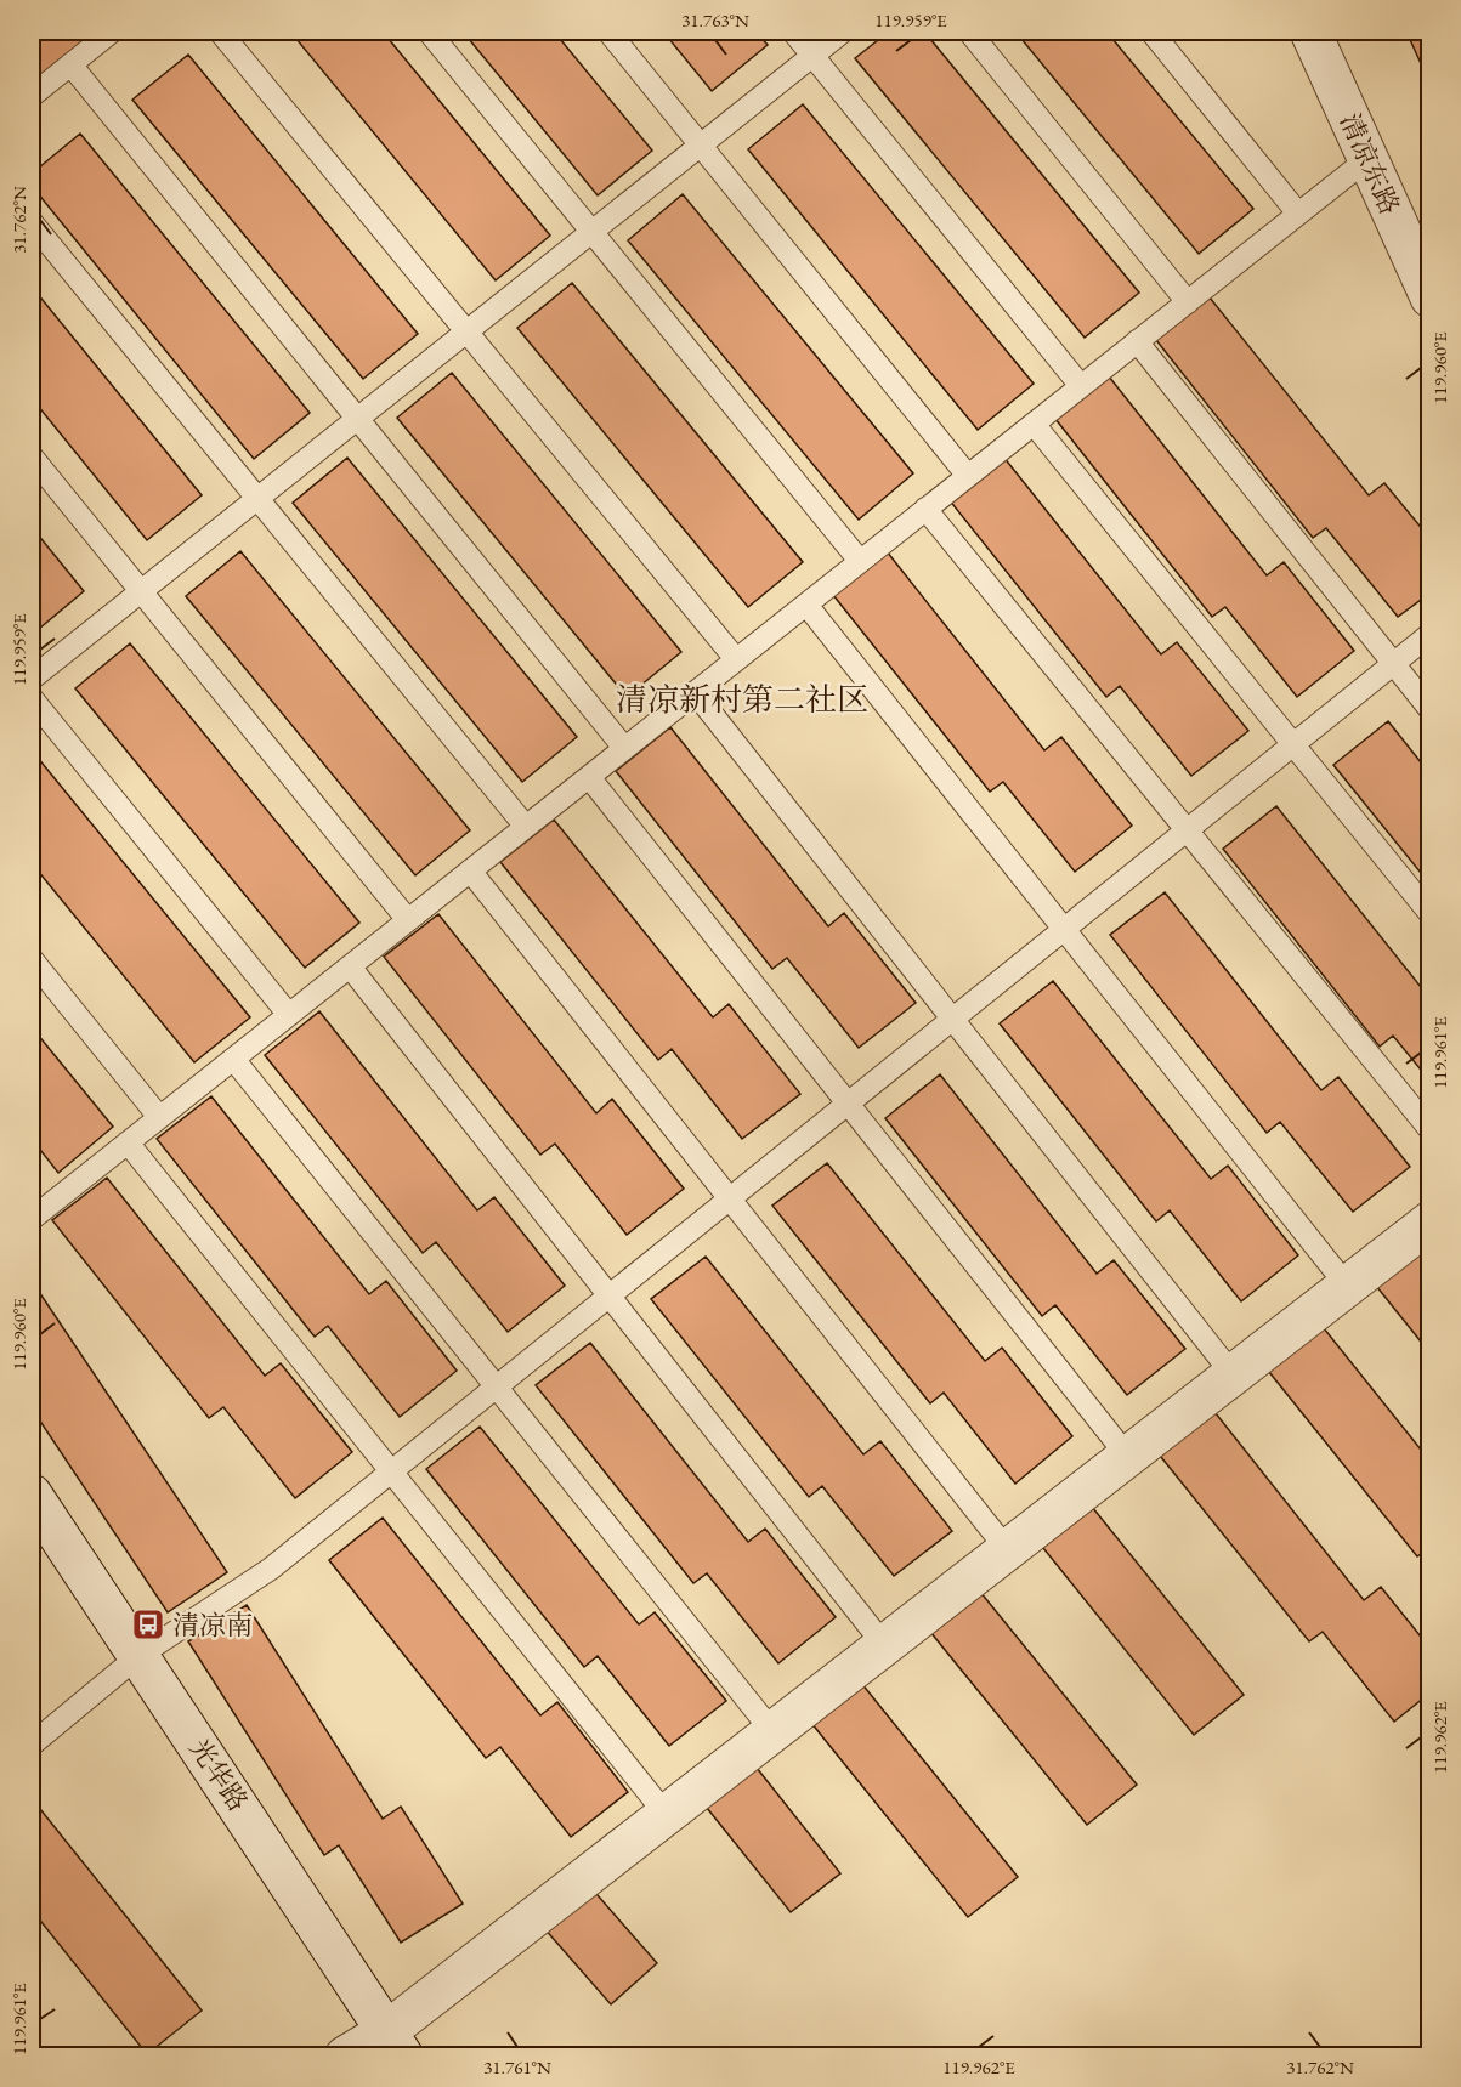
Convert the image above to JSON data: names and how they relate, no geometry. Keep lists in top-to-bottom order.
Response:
{
  "streets": {
    "street": ["清凉东路", "光华路"]
  },
  "districts": ["清凉新村第二社区"],
  "places": {
    "bus stop": ["清凉南"]
  },
  "coordinates": [
    "31.763°N",
    "119.959°E",
    "31.762°N",
    "119.960°E",
    "119.961°E",
    "119.962°E",
    "31.761°N"
  ]
}
